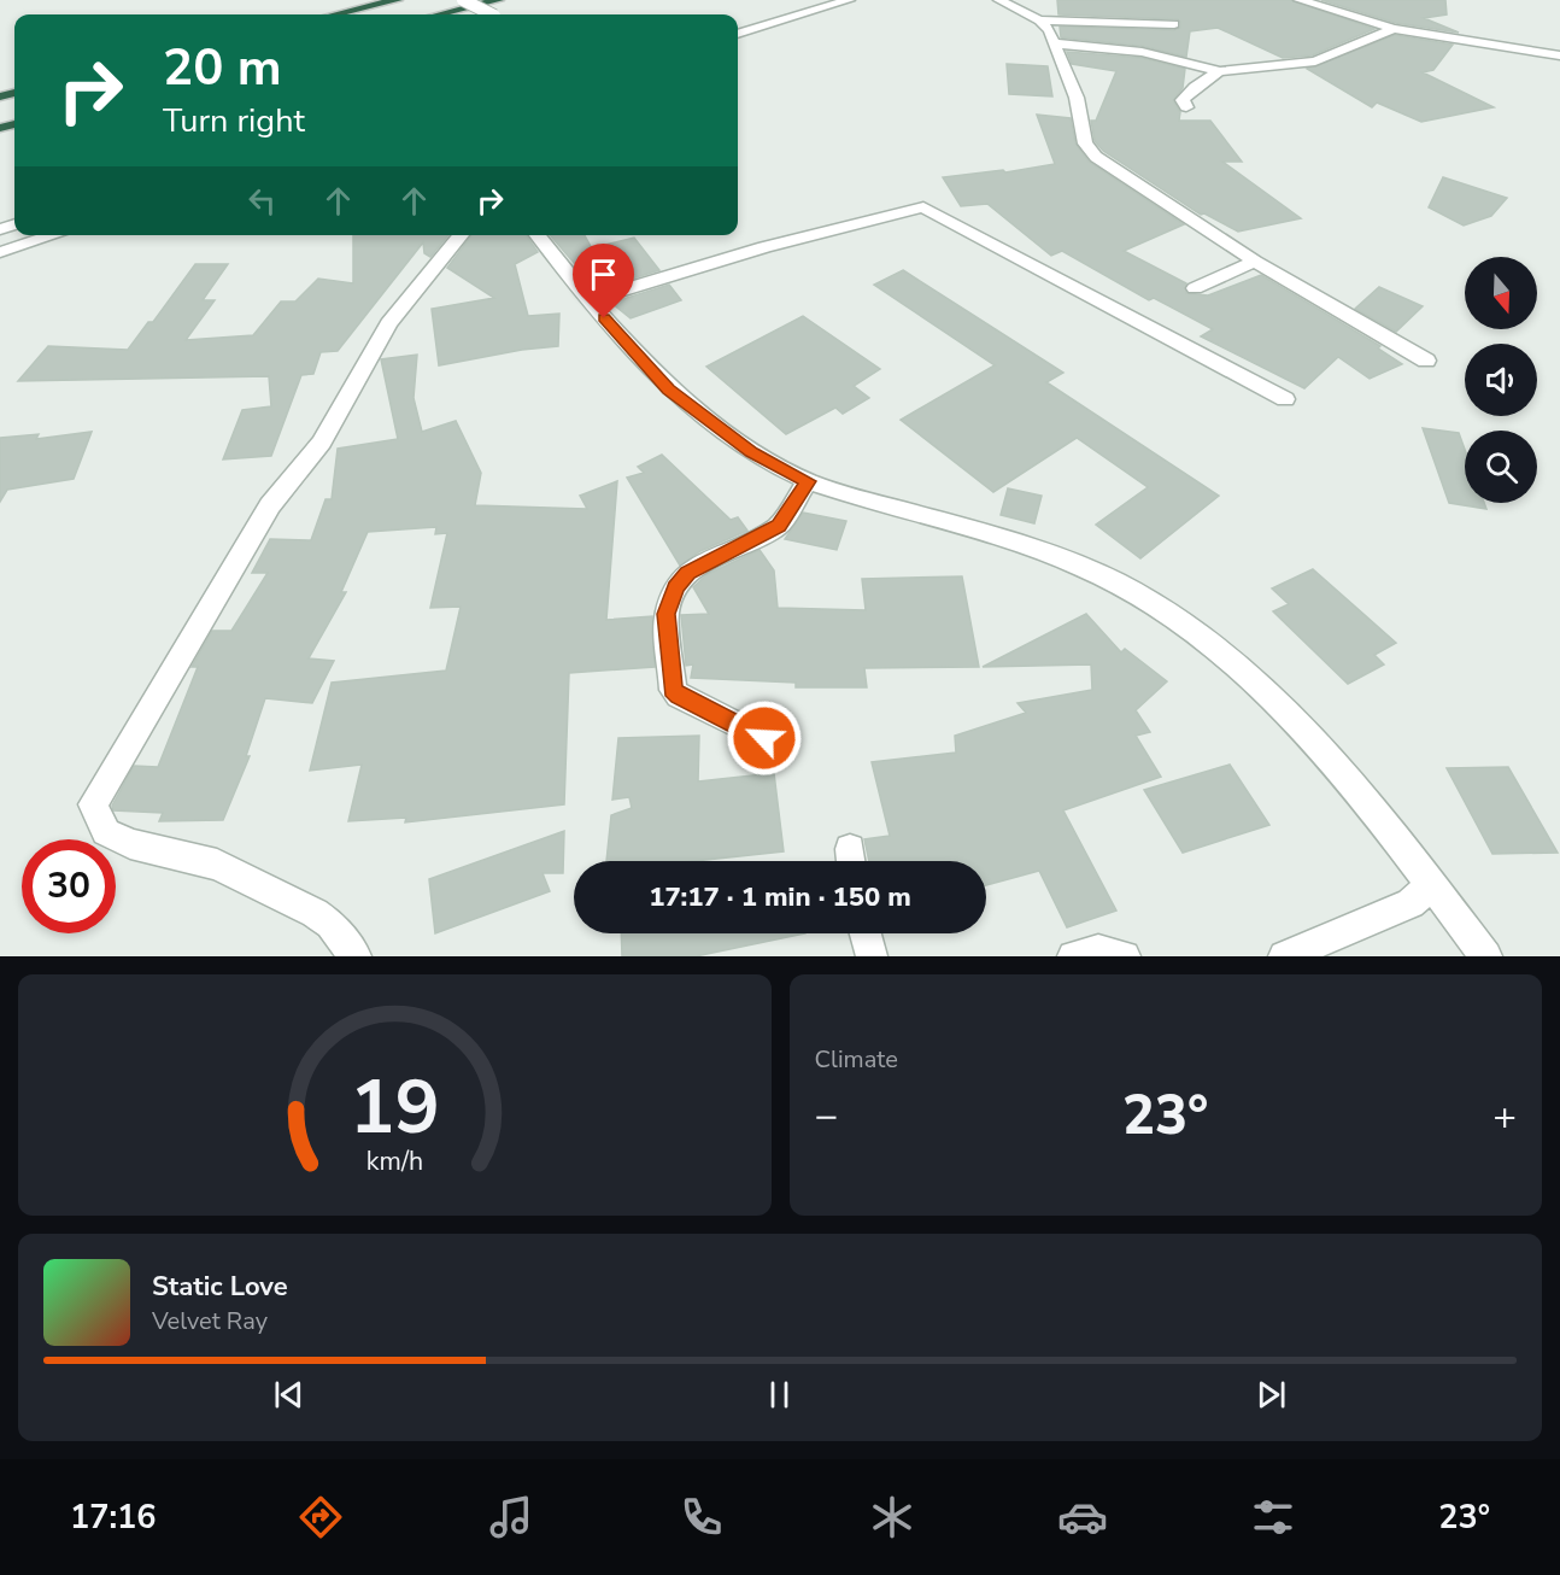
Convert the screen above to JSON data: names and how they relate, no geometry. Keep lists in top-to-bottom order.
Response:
{
  "north": "bottom",
  "page": {
    "turn": ["20 m", "Turn right"],
    "limit": "30",
    "trip": "17:17 · 1 min · 150 m",
    "tile": "Climate",
    "heat": ["−", "23°", "+"],
    "song": ["Static Love", "Velvet Ray"],
    "tabs": ["17:16", "23°"],
    "gauge": ["19", "km/h"]
  }
}
